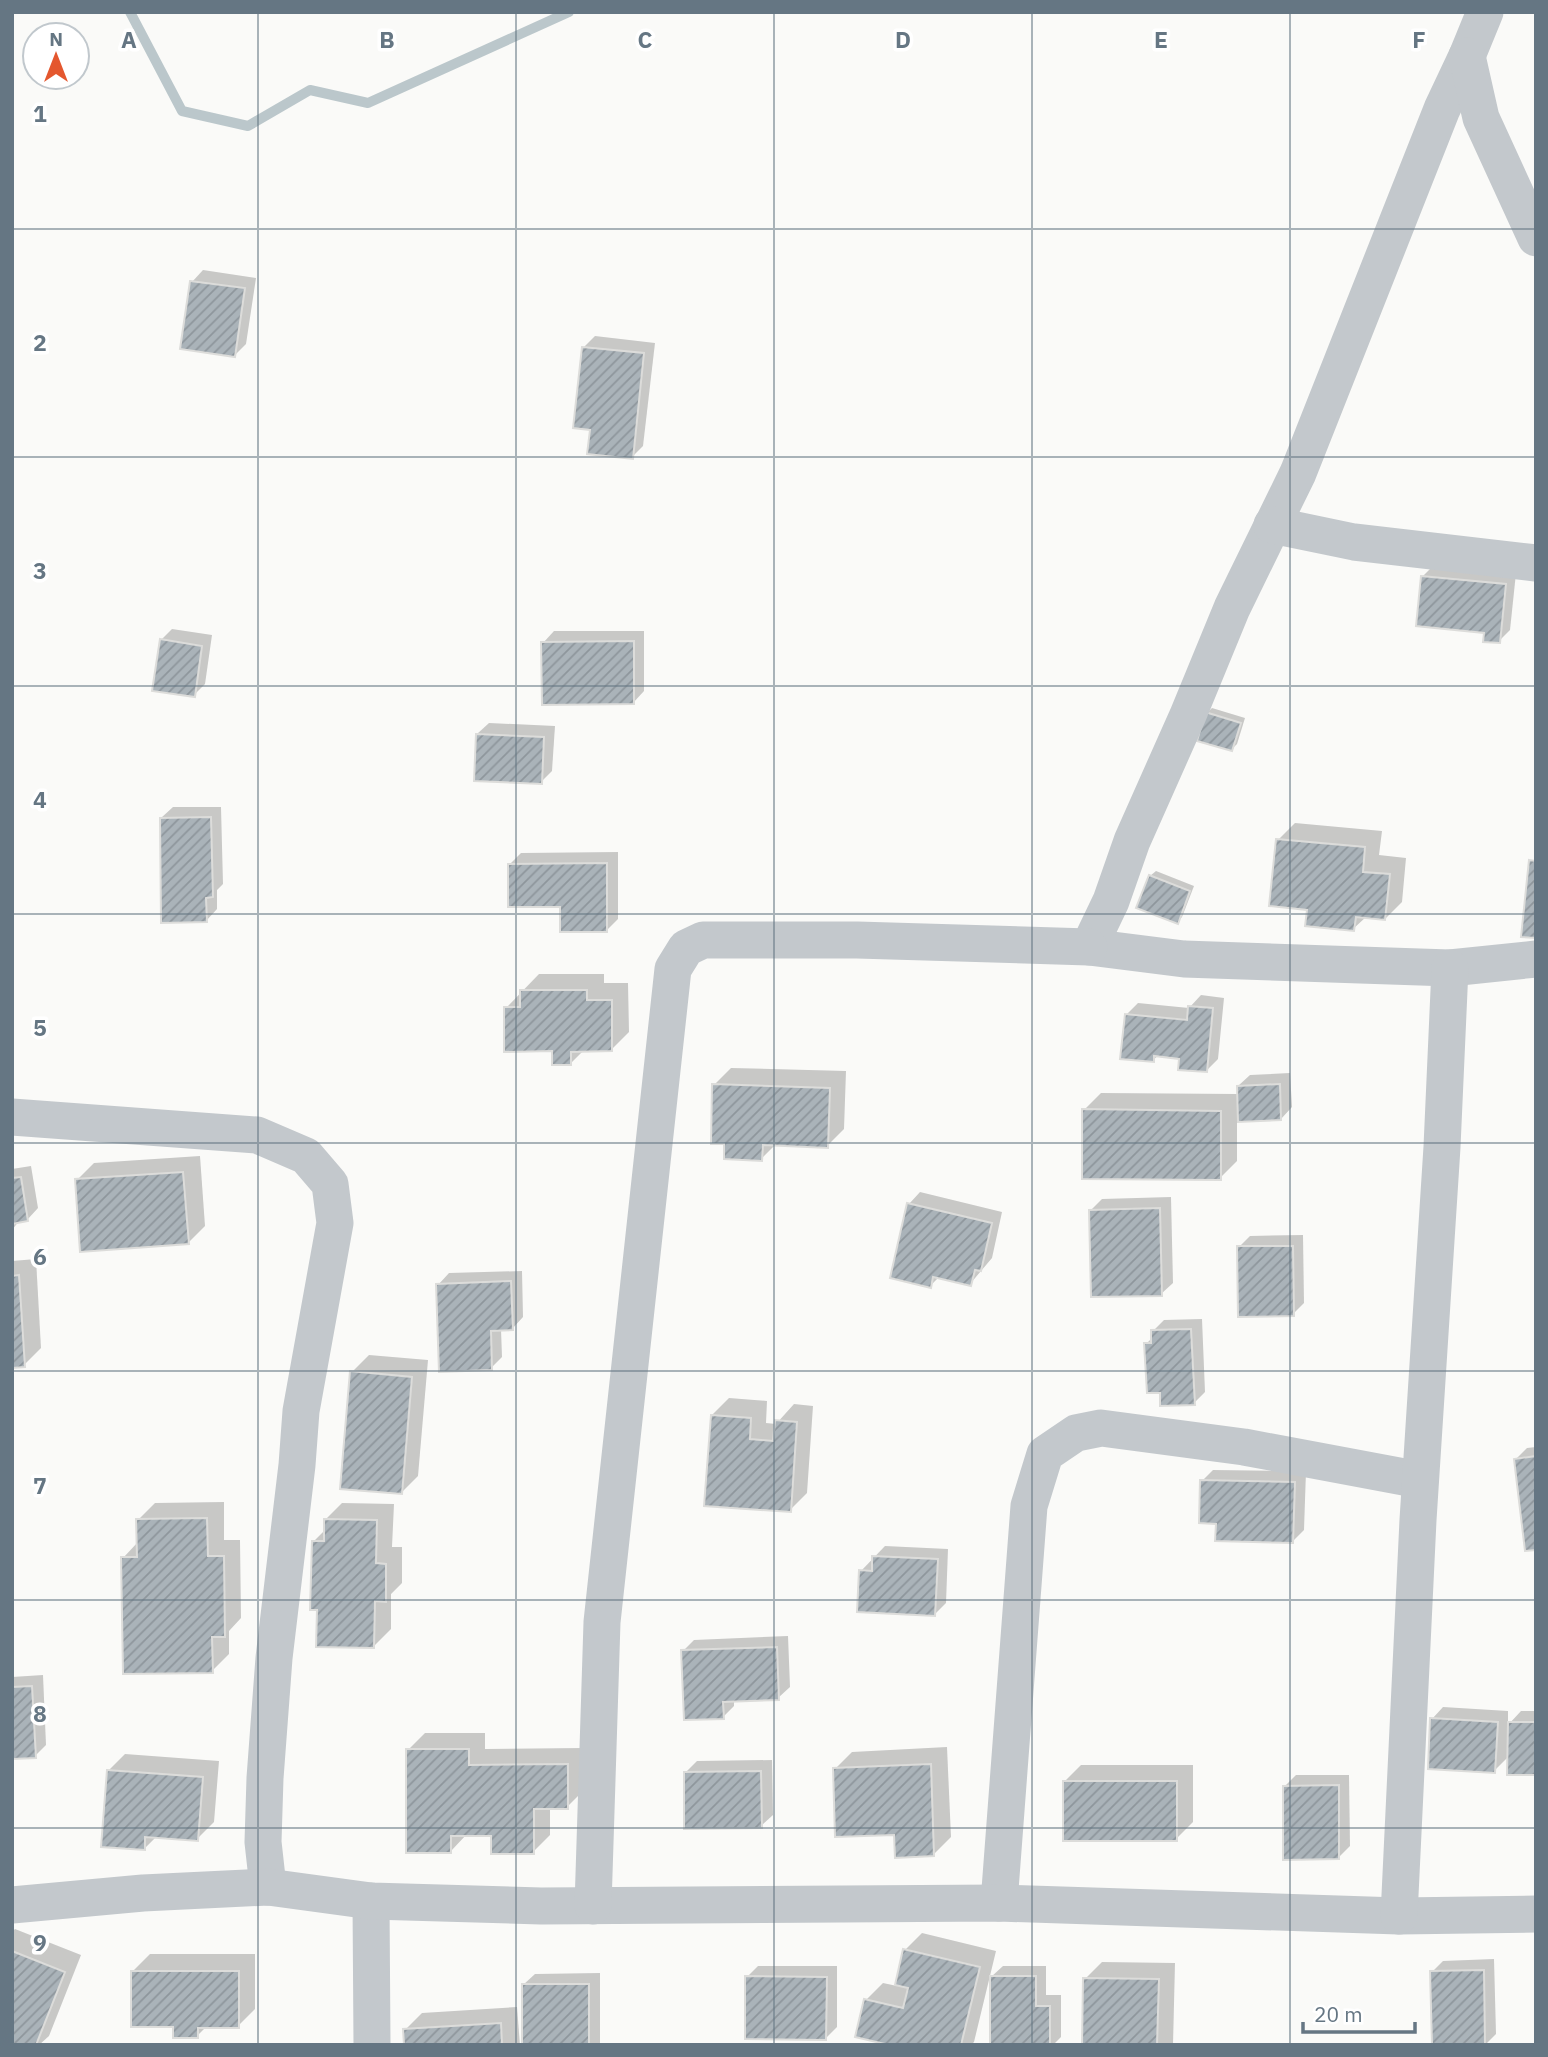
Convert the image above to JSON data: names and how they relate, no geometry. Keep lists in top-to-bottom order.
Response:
{
  "scale_bar": "20 m",
  "north": "top",
  "grid": {
    "columns": [
      "A",
      "B",
      "C",
      "D",
      "E",
      "F"
    ],
    "rows": [
      "1",
      "2",
      "3",
      "4",
      "5",
      "6",
      "7",
      "8",
      "9"
    ]
  }
}
